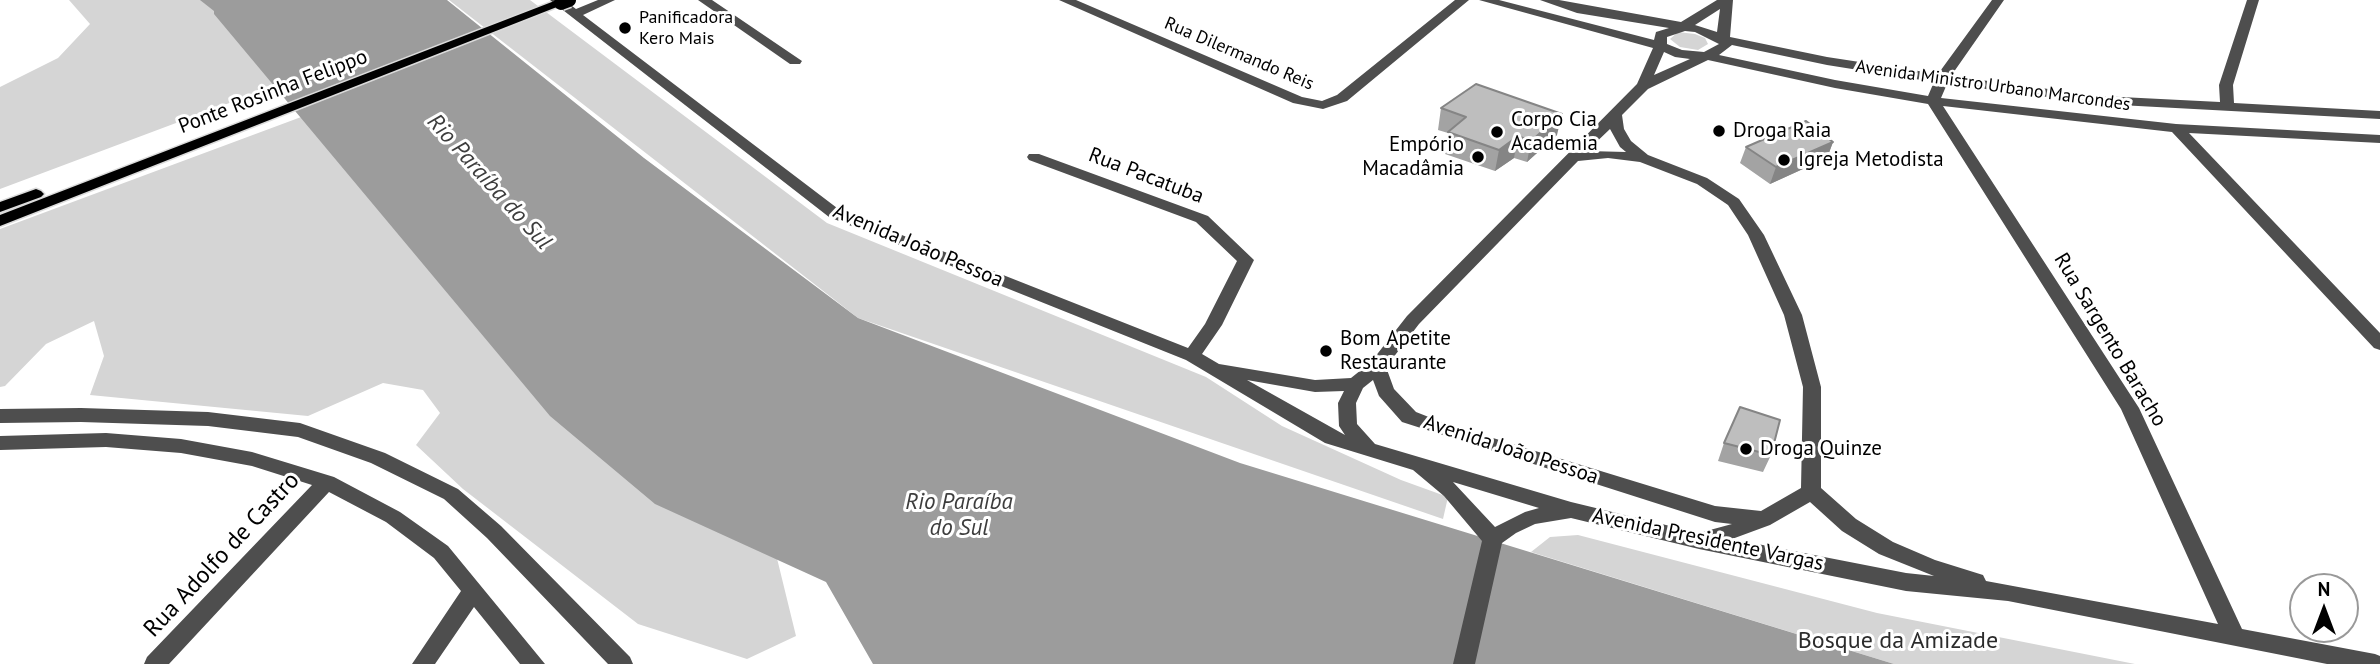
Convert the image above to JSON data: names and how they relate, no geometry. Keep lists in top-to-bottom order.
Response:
{
  "streets": {
    "main road": ["Ponte Rosinha Felippo"],
    "street": [
      "Rua Dilermando Reis",
      "Avenida Ministro Urbano Marcondes",
      "Rua Pacatuba",
      "Avenida João Pessoa",
      "Rua Sargento Baracho",
      "Avenida Presidente Vargas",
      "Rua Adolfo de Castro"
    ]
  },
  "crossings": [
    ["Avenida Ministro Urbano Marcondes", "Rua Sargento Baracho"],
    ["Ponte Rosinha Felippo", "Avenida João Pessoa"],
    ["Rua Pacatuba", "Avenida João Pessoa"],
    ["Avenida João Pessoa", "Avenida Presidente Vargas"],
    ["Rua Sargento Baracho", "Avenida Presidente Vargas"]
  ],
  "water": ["Rio Paraíba do Sul"],
  "parks": ["Bosque da Amizade"],
  "places": [
    "Panificadora Kero Mais",
    "Droga Raia",
    "Corpo Cia Academia",
    "Empório Macadâmia",
    "Igreja Metodista",
    "Bom Apetite Restaurante",
    "Droga Quinze"
  ],
  "north": "top"
}
